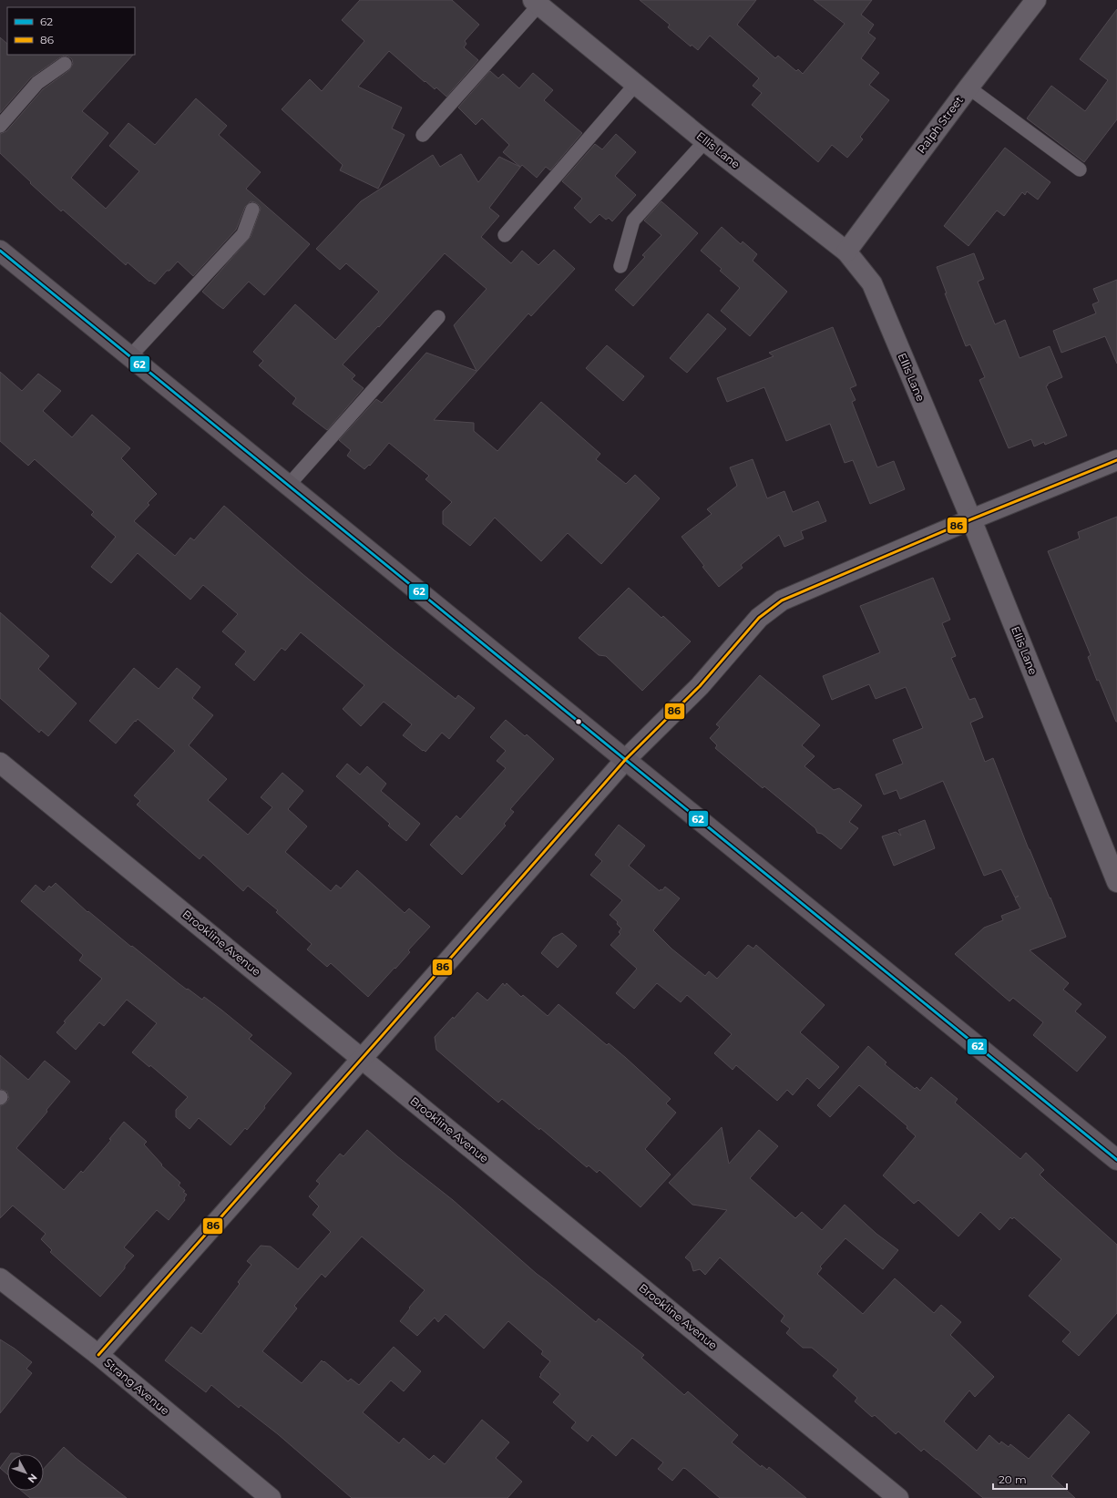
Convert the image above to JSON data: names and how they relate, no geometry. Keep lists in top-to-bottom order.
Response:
{
  "streets": {
    "street": [
      "Ralph Street",
      "Ellis Lane",
      "Brookline Avenue",
      "Strang Avenue"
    ]
  },
  "crossings": [
    ["Ralph Street", "Ellis Lane"]
  ],
  "lines": ["transit line 62", "transit line 86"],
  "legend": ["62", "86"],
  "scale_bar": "20 m",
  "north": "bottom right"
}
